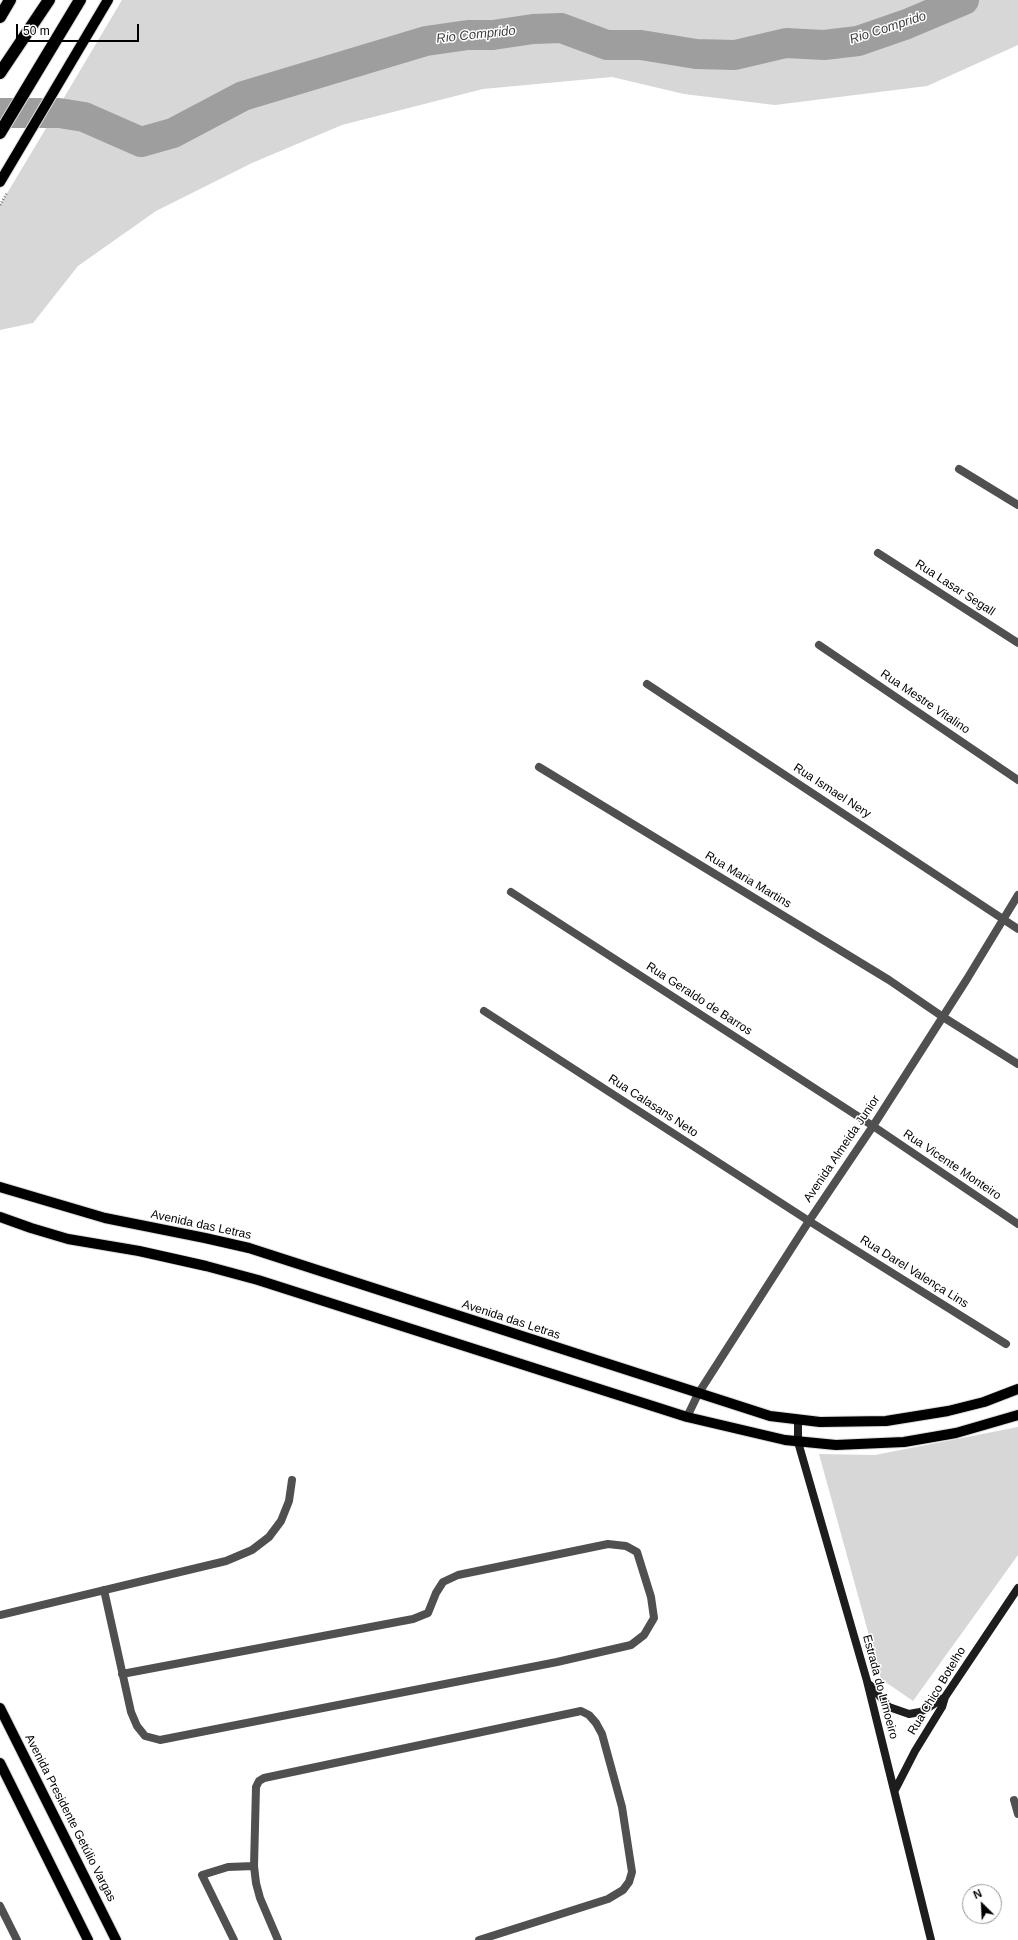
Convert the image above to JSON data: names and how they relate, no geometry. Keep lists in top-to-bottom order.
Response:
{
  "streets": {
    "main road": [
      "Avenida das Letras",
      "Estrada do Limoeiro",
      "Rua Chico Botelho",
      "Avenida Presidente Getúlio Vargas"
    ],
    "street": [
      "Rua Lasar Segall",
      "Rua Mestre Vitalino",
      "Rua Ismael Nery",
      "Rua Maria Martins",
      "Rua Geraldo de Barros",
      "Rua Calasans Neto",
      "Avenida Almeida Junior",
      "Rua Vicente Monteiro",
      "Rua Darel Valença Lins"
    ]
  },
  "crossings": [
    ["Rua Ismael Nery", "Avenida Almeida Junior"],
    ["Rua Maria Martins", "Avenida Almeida Junior"],
    ["Rua Geraldo de Barros", "Avenida Almeida Junior"],
    ["Rua Geraldo de Barros", "Rua Vicente Monteiro"],
    ["Rua Calasans Neto", "Avenida Almeida Junior"],
    ["Rua Calasans Neto", "Rua Darel Valença Lins"],
    ["Avenida Almeida Junior", "Rua Vicente Monteiro"],
    ["Avenida Almeida Junior", "Avenida das Letras"],
    ["Avenida Almeida Junior", "Rua Darel Valença Lins"],
    ["Avenida das Letras", "Estrada do Limoeiro"],
    ["Estrada do Limoeiro", "Rua Chico Botelho"]
  ],
  "water": ["Rio Comprido"],
  "scale_bar": "50 m",
  "north": "top left"
}
